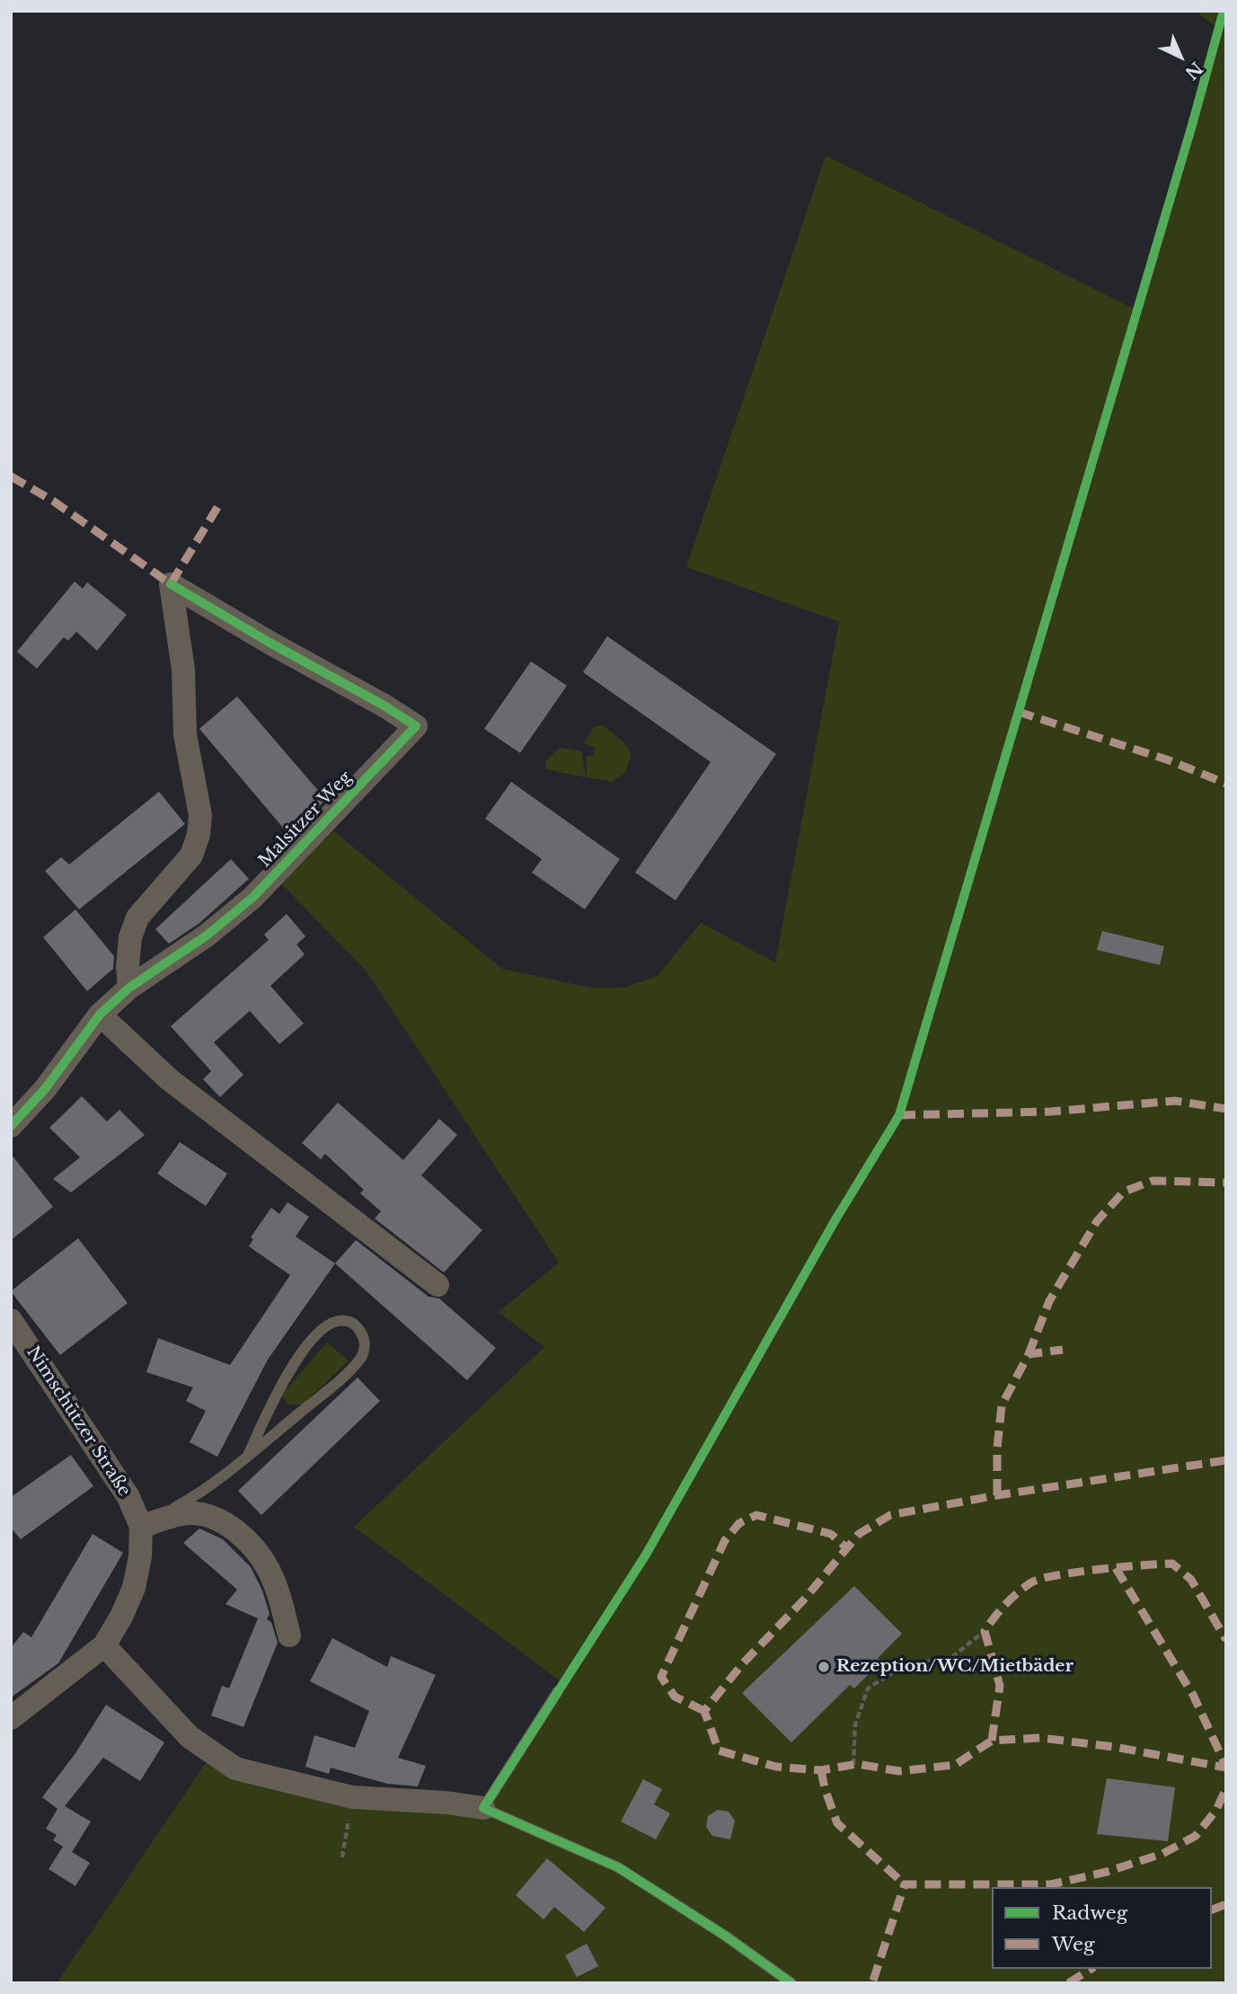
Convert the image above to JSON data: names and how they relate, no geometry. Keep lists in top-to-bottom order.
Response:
{
  "streets": {
    "street": ["Malsitzer Weg", "Nimschützer Straße"]
  },
  "places": ["Rezeption/WC/Mietbäder"],
  "legend": ["Radweg", "Weg"],
  "north": "bottom right"
}
